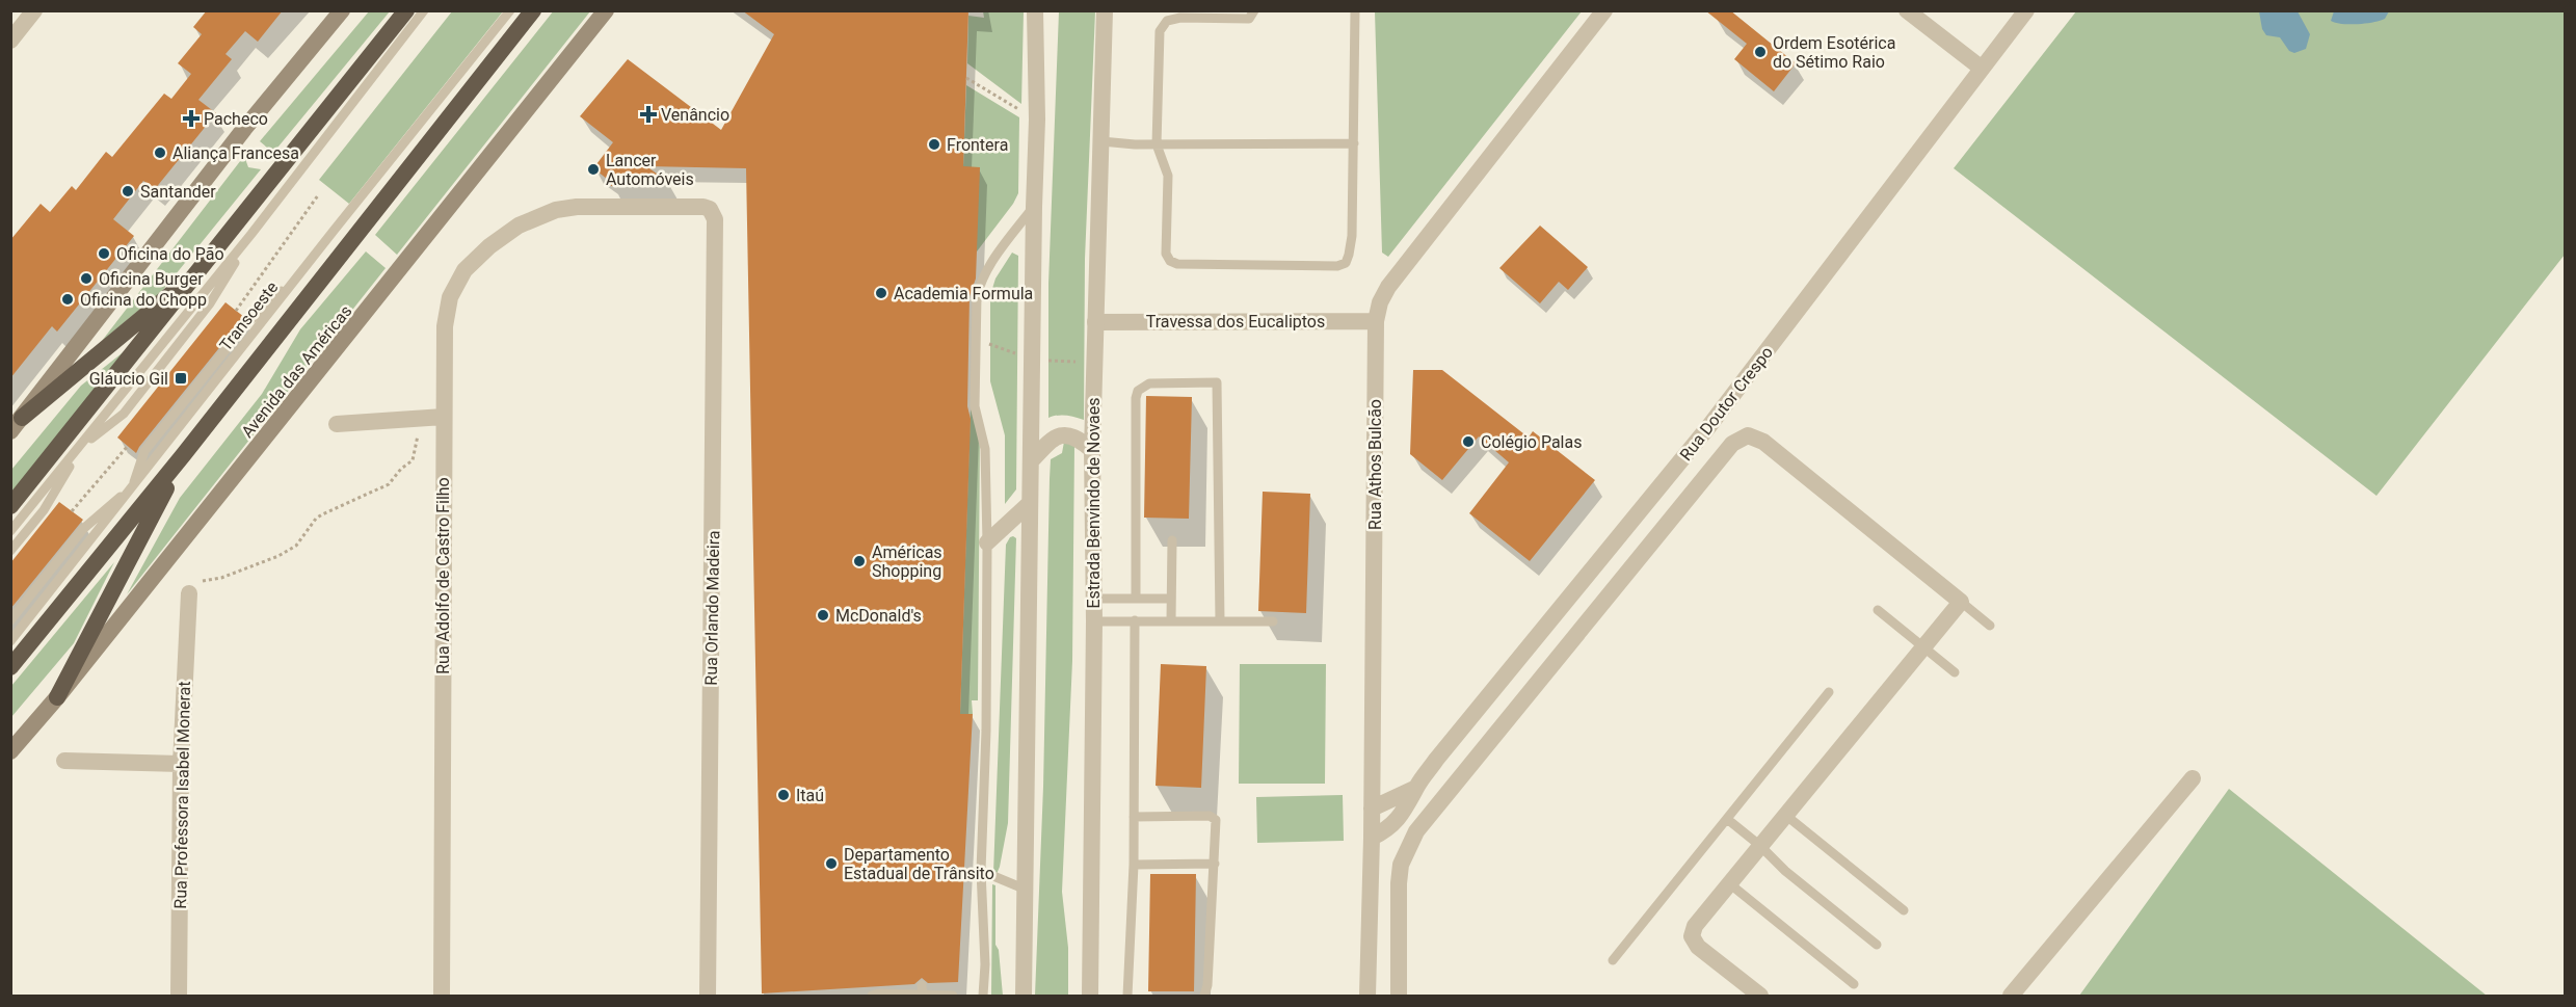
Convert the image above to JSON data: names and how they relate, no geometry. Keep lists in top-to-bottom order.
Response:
{
  "streets": {
    "highway": ["Avenida das Américas"],
    "street": [
      "Travessa dos Eucaliptos",
      "Rua Doutor Crespo",
      "Rua Athos Bulcão",
      "Estrada Benvindo de Novaes",
      "Rua Adolfo de Castro Filho",
      "Rua Orlando Madeira",
      "Rua Professora Isabel Monerat"
    ],
    "lane": ["Transoeste"]
  },
  "crossings": [
    ["Travessa dos Eucaliptos", "Rua Athos Bulcão"],
    ["Travessa dos Eucaliptos", "Estrada Benvindo de Novaes"],
    ["Rua Doutor Crespo", "Rua Athos Bulcão"],
    ["Rua Adolfo de Castro Filho", "Rua Orlando Madeira"]
  ],
  "places": {
    "other": [
      "Ordem Esotérica do Sétimo Raio",
      "Frontera",
      "Aliança Francesa",
      "Lancer Automóveis",
      "Santander",
      "Oficina do Pão",
      "Oficina Burger",
      "Academia Formula",
      "Oficina do Chopp",
      "Colégio Palas",
      "Américas Shopping",
      "McDonald's",
      "Itaú",
      "Departamento Estadual de Trânsito"
    ],
    "health": ["Venâncio", "Pacheco"],
    "transit": ["Gláucio Gil"]
  }
}
